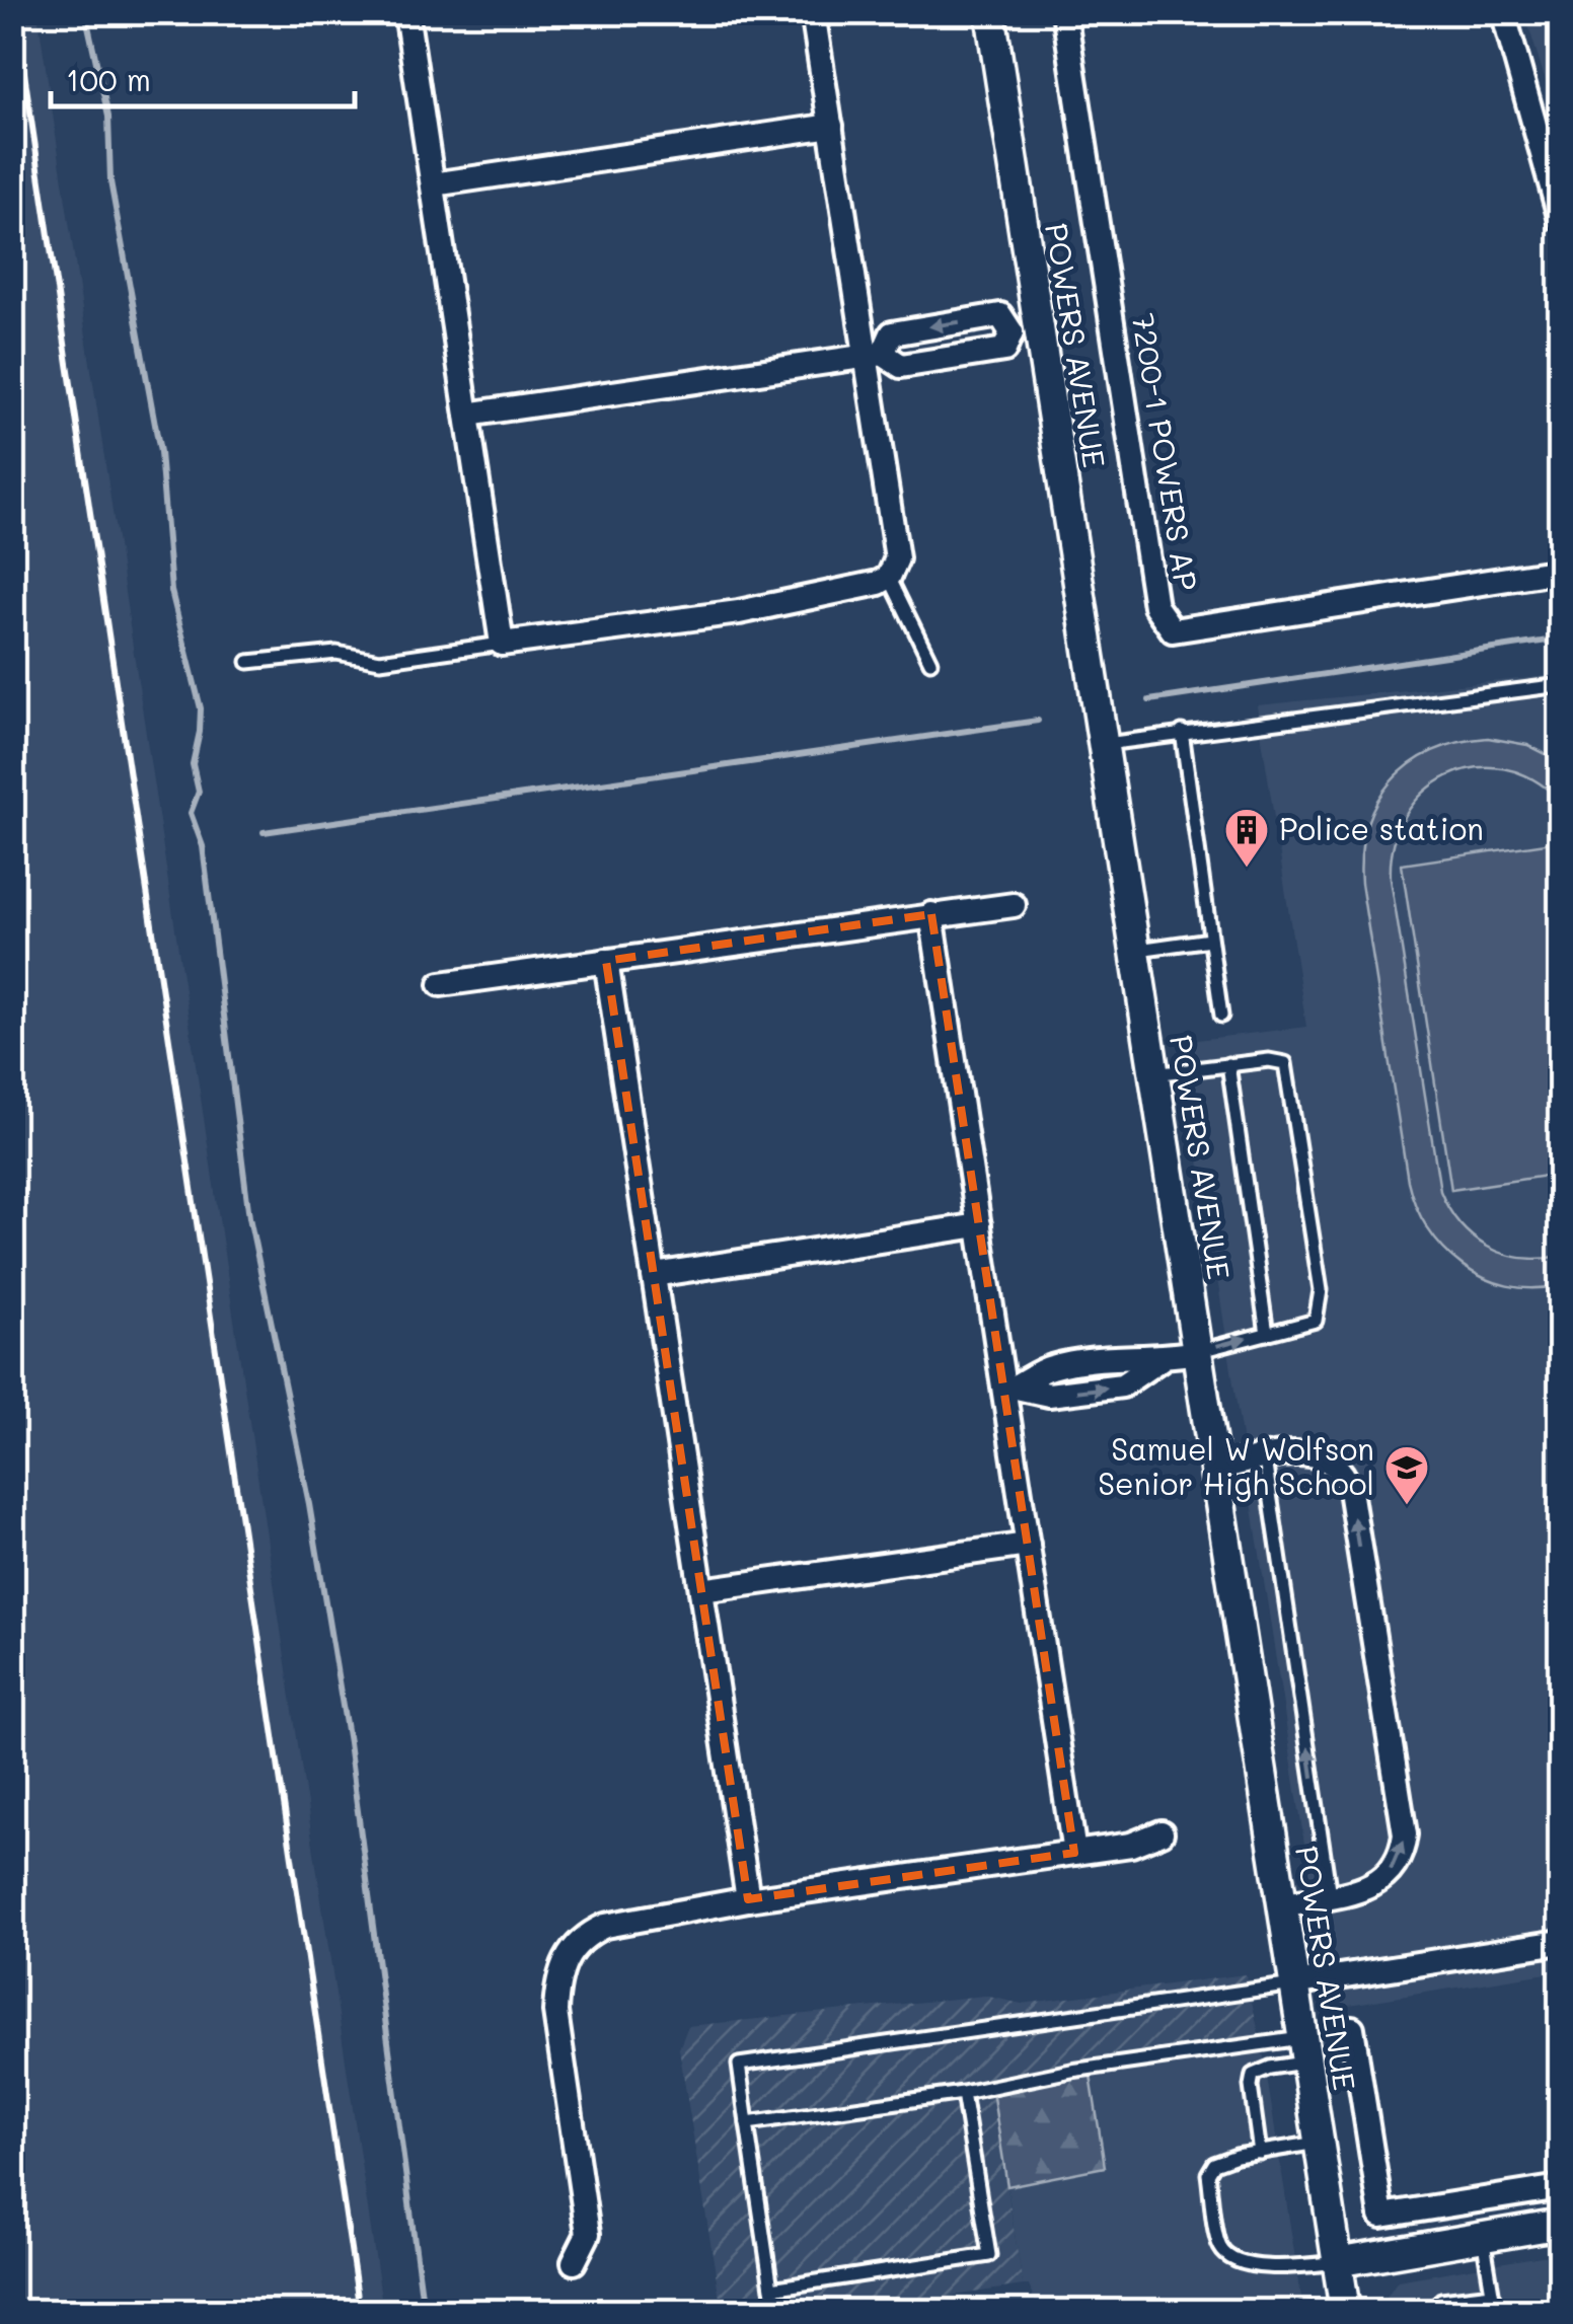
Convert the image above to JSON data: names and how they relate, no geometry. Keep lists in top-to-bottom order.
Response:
{
  "streets": {
    "street": ["POWERS AVENUE", "7200-1 POWERS AP"]
  },
  "places": {
    "building": ["Police station"],
    "school or university": ["Samuel W Wolfson Senior High School"]
  },
  "scale_bar": "100 m"
}
